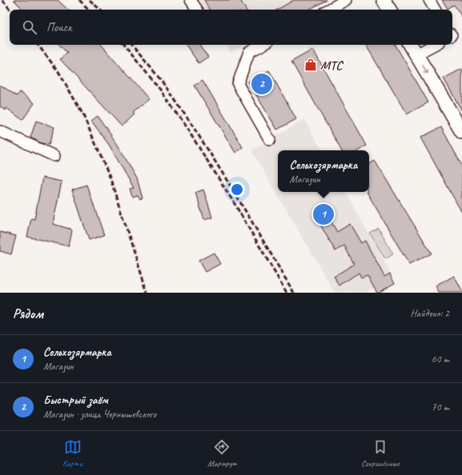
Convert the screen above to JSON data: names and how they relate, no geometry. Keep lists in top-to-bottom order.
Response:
{
  "places": {
    "shop": ["МТС"]
  },
  "page": {
    "search": "Поиск",
    "pins": ["2", "1"],
    "popup": ["Сельхозярмарка", "Магазин"],
    "heading": ["Рядом", "Найдено: 2"],
    "list": [
      {
        "mark": "1",
        "name": "Сельхозярмарка",
        "note": "Магазин",
        "value": "60 m"
      },
      {
        "mark": "2",
        "name": "Быстрый заём",
        "note": "Магазин · улица Чернышевского",
        "value": "70 m"
      }
    ],
    "nav": ["Карта", "Маршрут", "Сохранённые"]
  }
}
